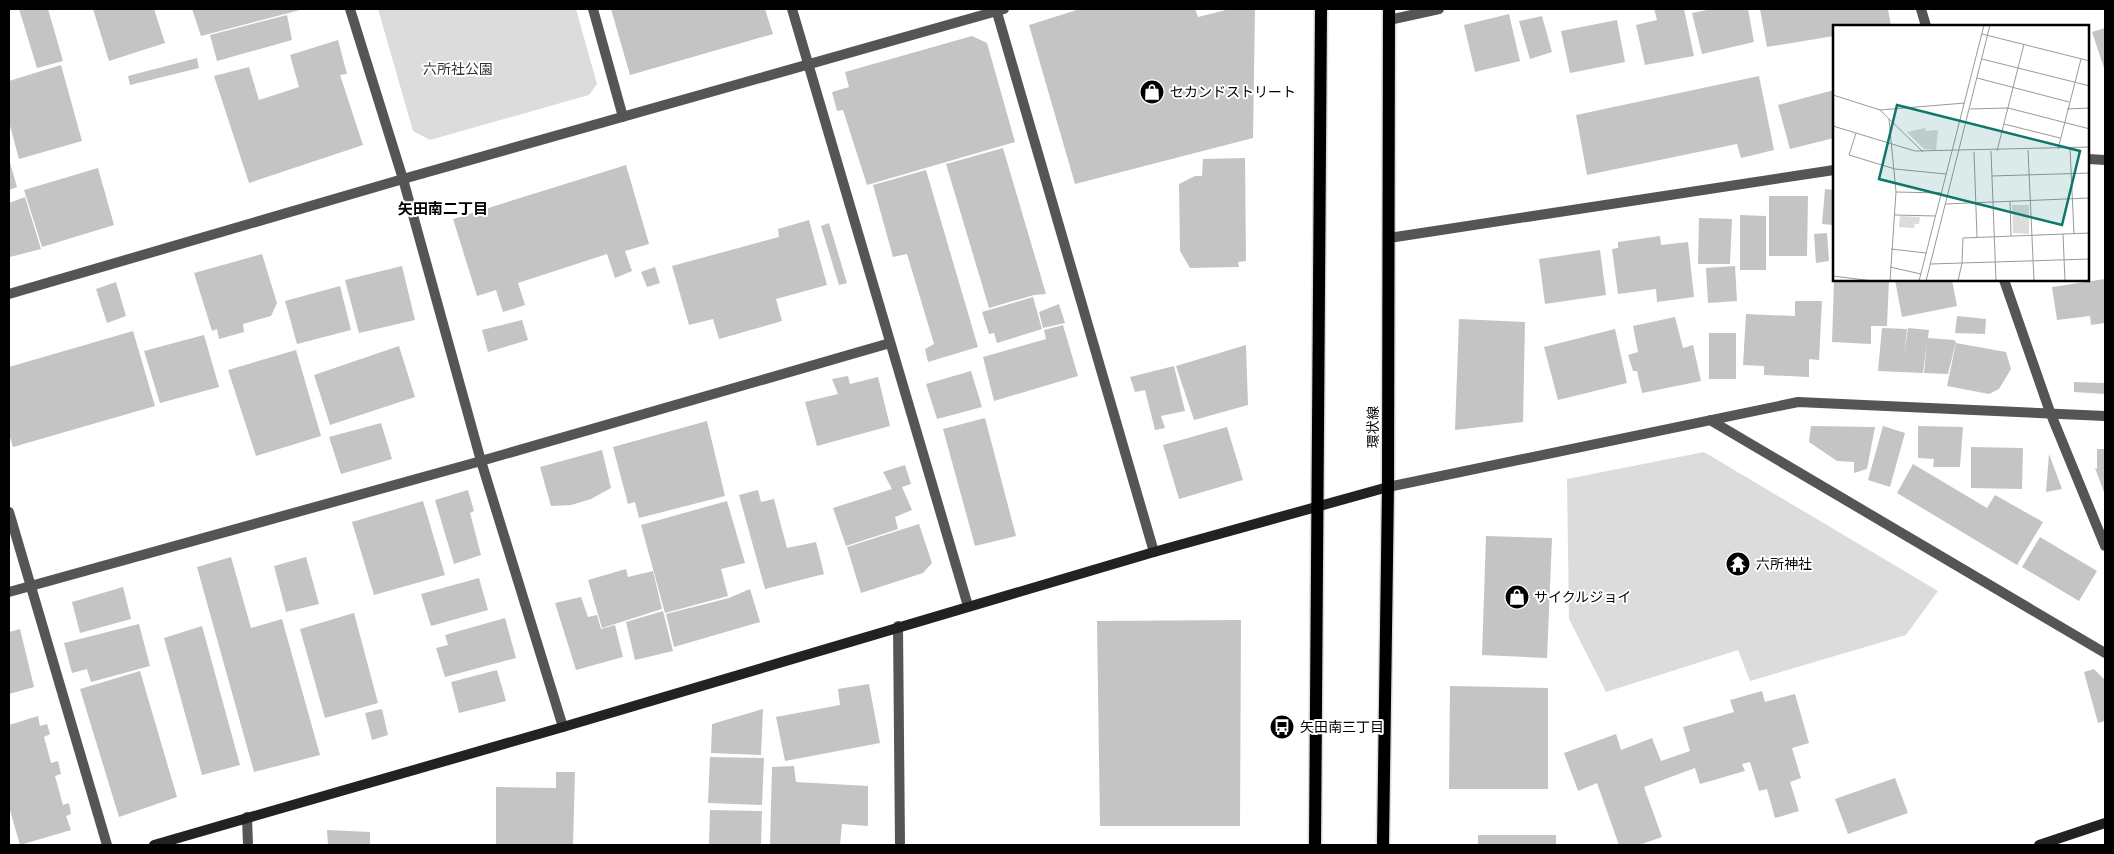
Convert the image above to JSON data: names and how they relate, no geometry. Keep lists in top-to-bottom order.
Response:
{
  "streets": {
    "main road": ["環状線"]
  },
  "districts": ["矢田南二丁目"],
  "parks": ["六所社公園"],
  "places": {
    "shop": ["セカンドストリート", "サイクルジョイ"],
    "temple": ["六所神社"],
    "bus stop": ["矢田南三丁目"]
  }
}
